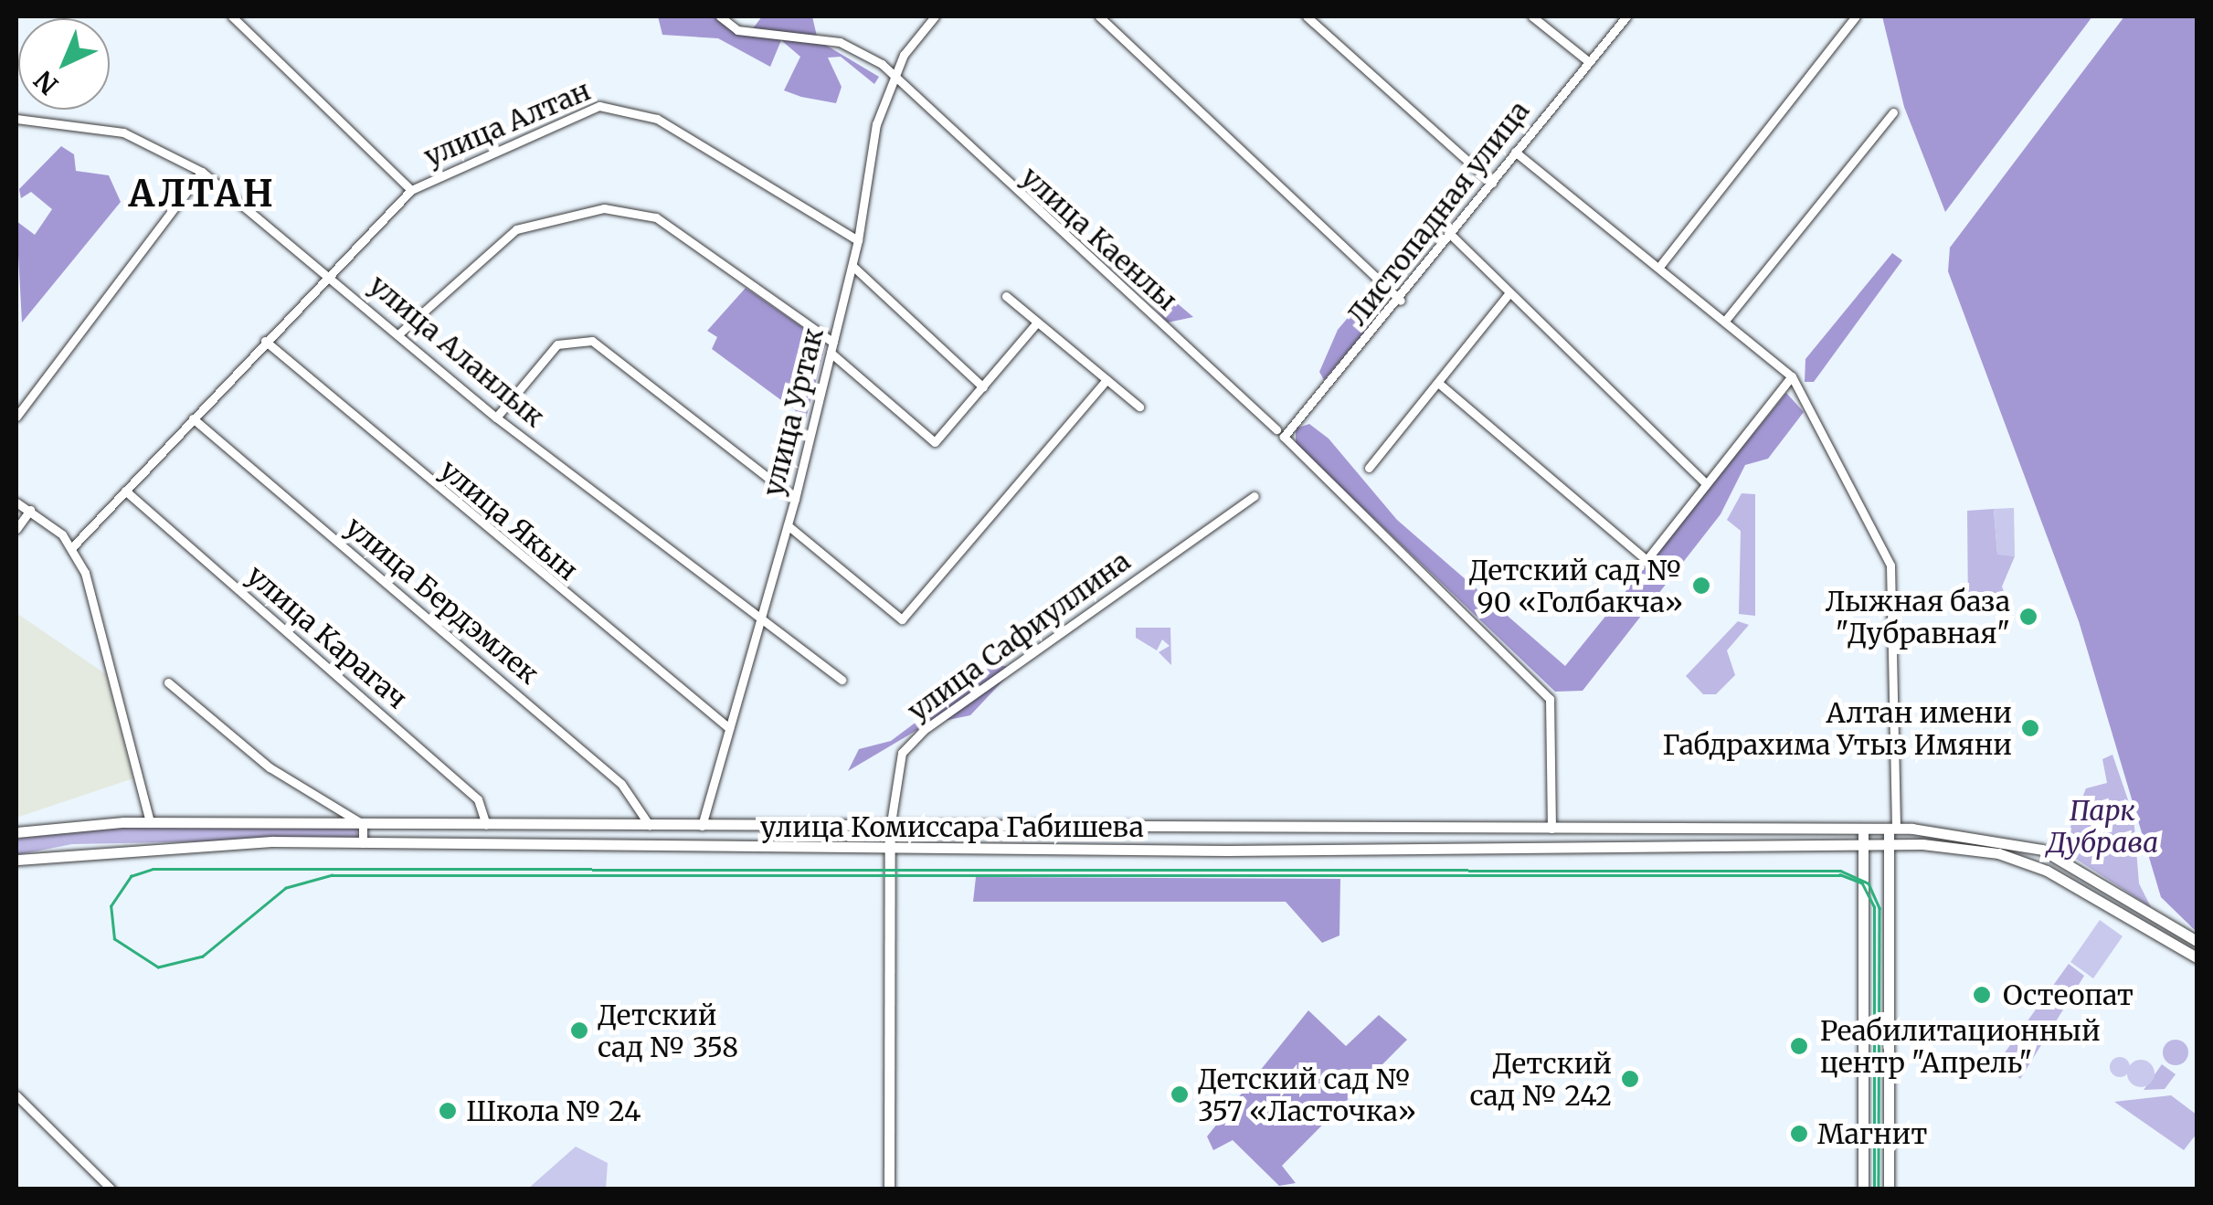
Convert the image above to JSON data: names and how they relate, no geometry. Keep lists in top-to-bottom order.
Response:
{
  "streets": {
    "street": [
      "улица Алтан",
      "Листопадная улица",
      "улица Каенлы",
      "улица Аланлык",
      "улица Уртак",
      "улица Якын",
      "улица Бердэмлек",
      "улица Сафиуллина",
      "улица Карагач",
      "улица Комиссара Габишева"
    ]
  },
  "crossings": [
    ["улица Алтан", "улица Аланлык"],
    ["улица Алтан", "улица Уртак"],
    ["улица Алтан", "улица Якын"],
    ["улица Алтан", "улица Бердэмлек"],
    ["улица Алтан", "улица Карагач"],
    ["Листопадная улица", "улица Каенлы"],
    ["улица Каенлы", "улица Уртак"],
    ["улица Каенлы", "улица Комиссара Габишева"],
    ["улица Аланлык", "улица Уртак"],
    ["улица Уртак", "улица Якын"],
    ["улица Уртак", "улица Комиссара Габишева"],
    ["улица Бердэмлек", "улица Комиссара Габишева"],
    ["улица Сафиуллина", "улица Комиссара Габишева"],
    ["улица Карагач", "улица Комиссара Габишева"]
  ],
  "districts": ["АЛТАН"],
  "parks": ["Парк Дубрава"],
  "places": [
    "Детский сад № 90 «Голбакча»",
    "Лыжная база \"Дубравная\"",
    "Алтан имени Габдрахима Утыз Имяни",
    "Остеопат",
    "Детский сад № 358",
    "Реабилитационный центр \"Апрель\"",
    "Детский сад № 242",
    "Детский сад № 357 «Ласточка»",
    "Школа № 24",
    "Магнит"
  ],
  "north": "bottom left"
}
